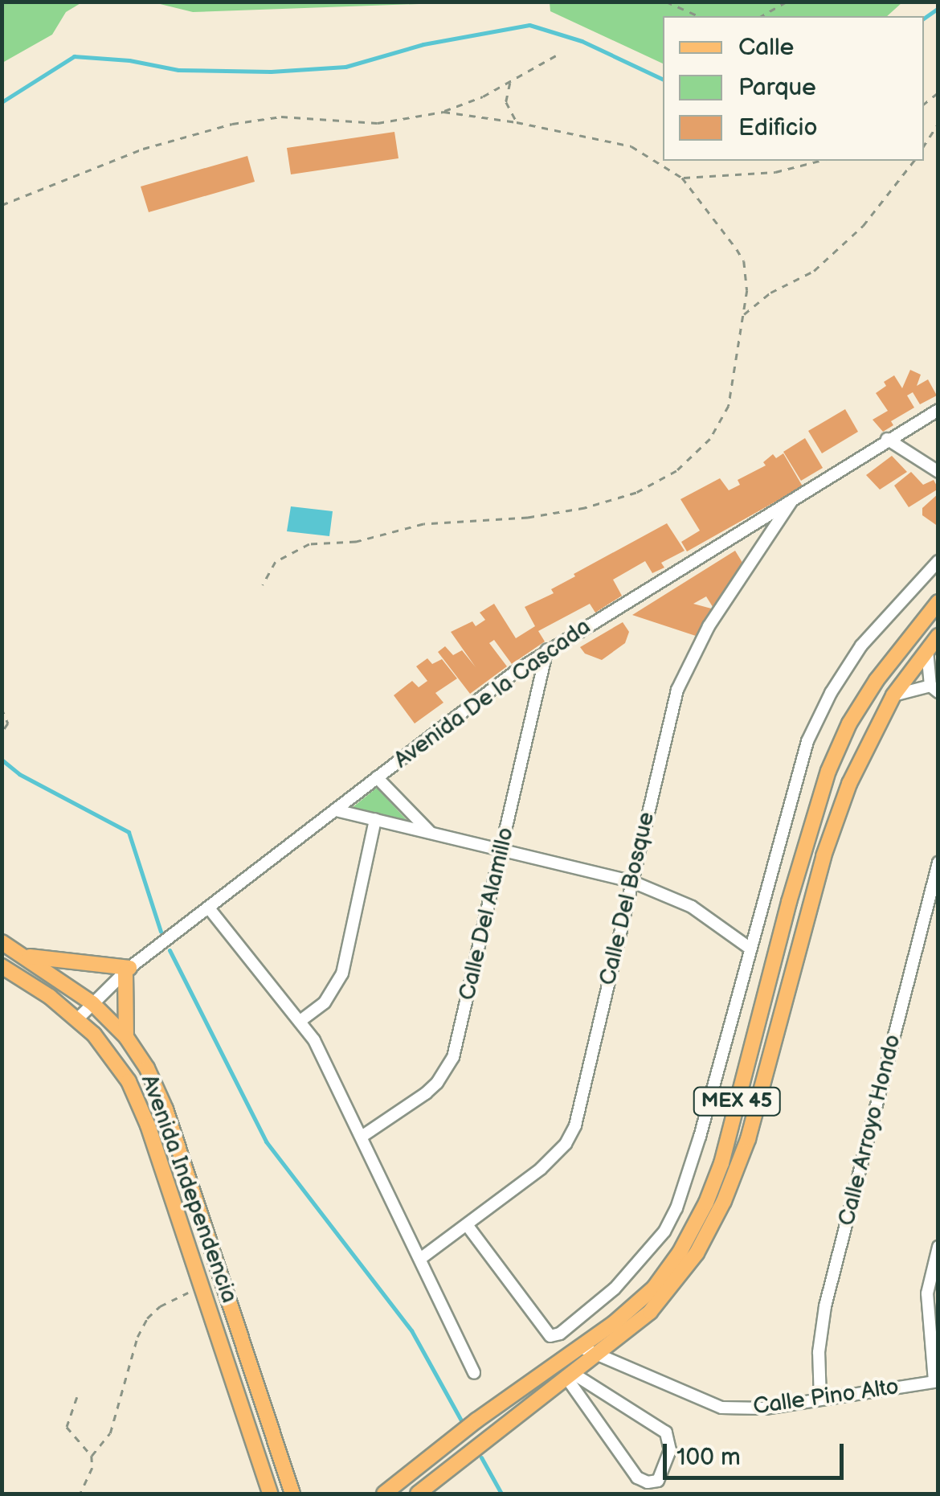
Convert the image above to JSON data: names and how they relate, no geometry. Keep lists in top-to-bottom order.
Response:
{
  "streets": {
    "main road": ["MEX 45", "Avenida Independencia"],
    "street": [
      "Avenida De la Cascada",
      "Calle Del Bosque",
      "Calle Del Alamillo",
      "Calle Arroyo Hondo",
      "Calle Pino Alto"
    ]
  },
  "crossings": [
    ["Avenida De la Cascada", "Calle Del Bosque"],
    ["Avenida De la Cascada", "Calle Del Alamillo"],
    ["Avenida De la Cascada", "Avenida Independencia"],
    ["MEX 45", "Calle Pino Alto"],
    ["Calle Arroyo Hondo", "Calle Pino Alto"]
  ],
  "legend": ["Calle", "Parque", "Edificio"],
  "scale_bar": "100 m"
}
